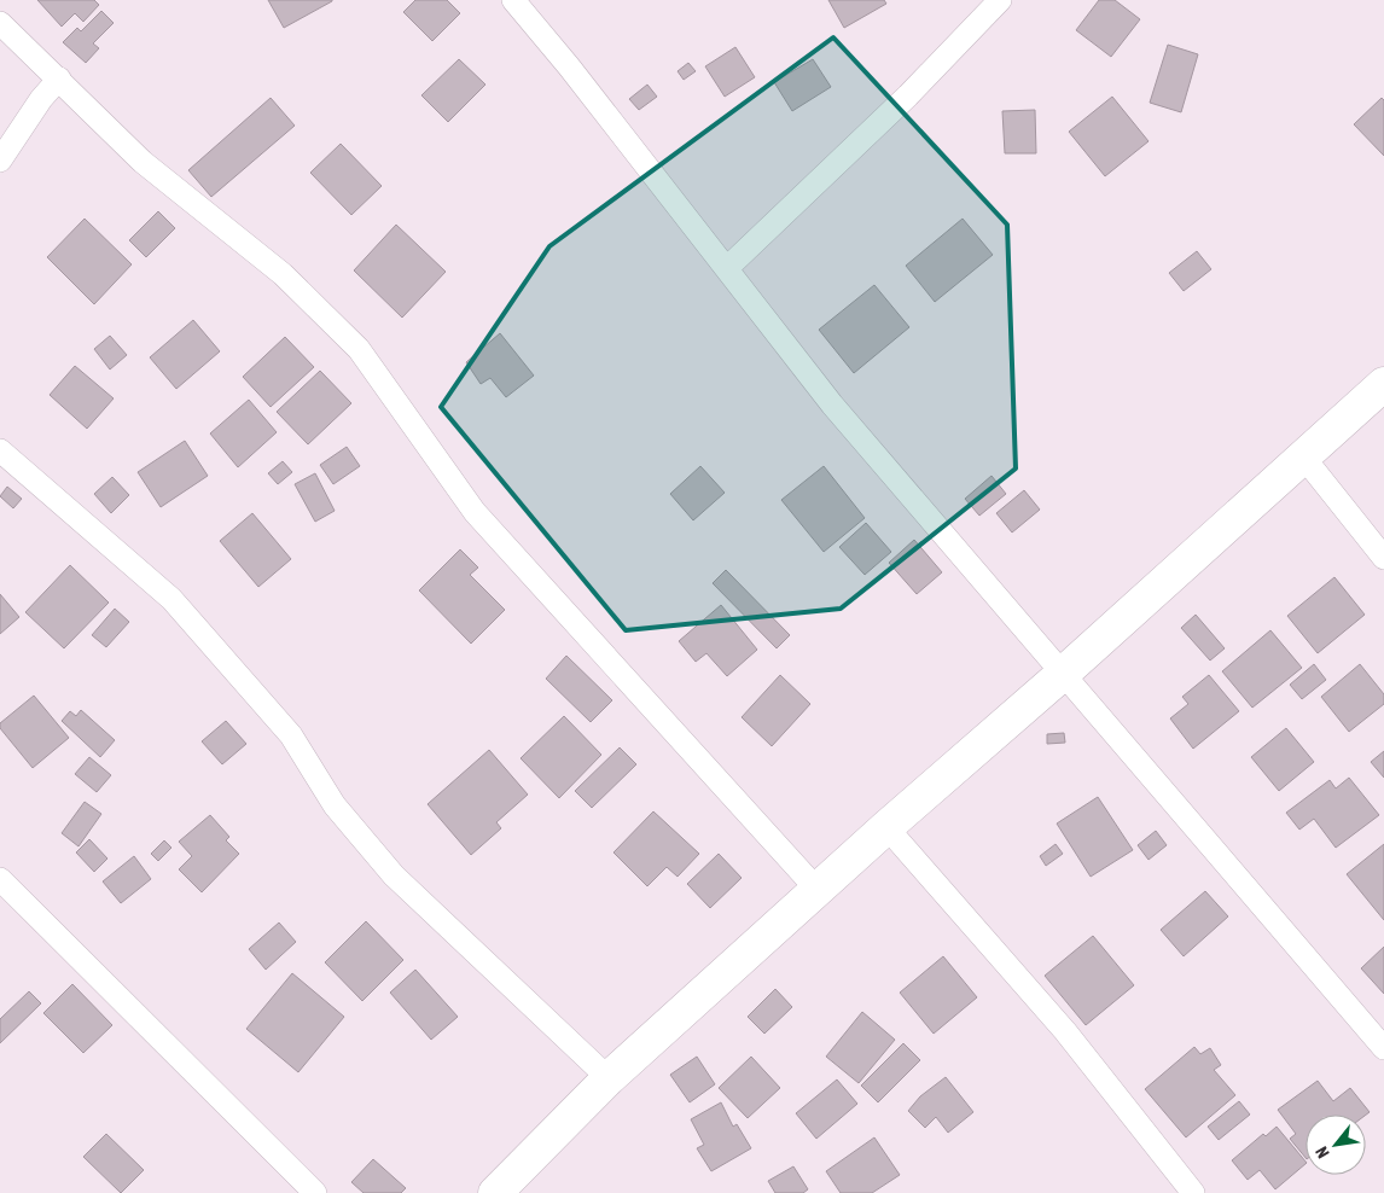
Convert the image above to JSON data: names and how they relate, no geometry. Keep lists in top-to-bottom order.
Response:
{
  "north": "bottom left"
}
